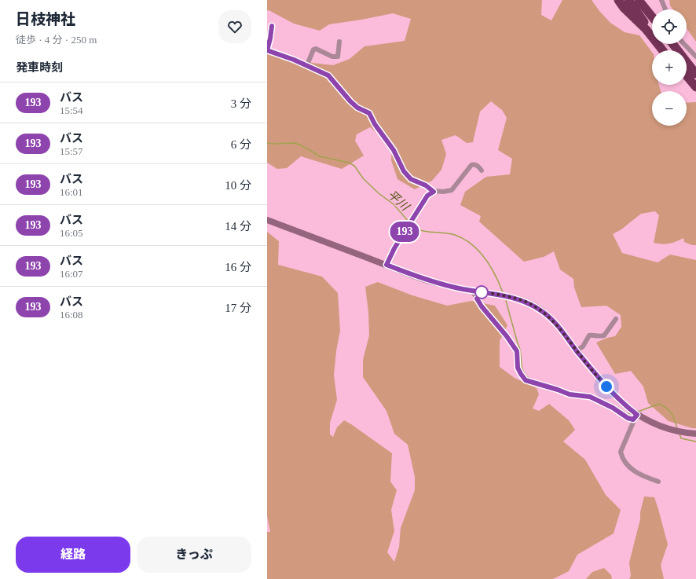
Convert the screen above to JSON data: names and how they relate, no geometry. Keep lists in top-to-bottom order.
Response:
{
  "water": ["平川"],
  "lines": ["bus line 193"],
  "page": {
    "heading": [
      ["日枝神社", "徒歩 · 4 分 · 250 m"],
      "発車時刻"
    ],
    "on_map": "193",
    "map_buttons": ["+", "−"],
    "list": [
      {
        "mark": "193",
        "name": "バス",
        "note": "15:54",
        "value": "3 分"
      },
      {
        "mark": "193",
        "name": "バス",
        "note": "15:57",
        "value": "6 分"
      },
      {
        "mark": "193",
        "name": "バス",
        "note": "16:01",
        "value": "10 分"
      },
      {
        "mark": "193",
        "name": "バス",
        "note": "16:05",
        "value": "14 分"
      },
      {
        "mark": "193",
        "name": "バス",
        "note": "16:07",
        "value": "16 分"
      },
      {
        "mark": "193",
        "name": "バス",
        "note": "16:08",
        "value": "17 分"
      }
    ],
    "buttons": ["経路", "きっぷ"]
  }
}
